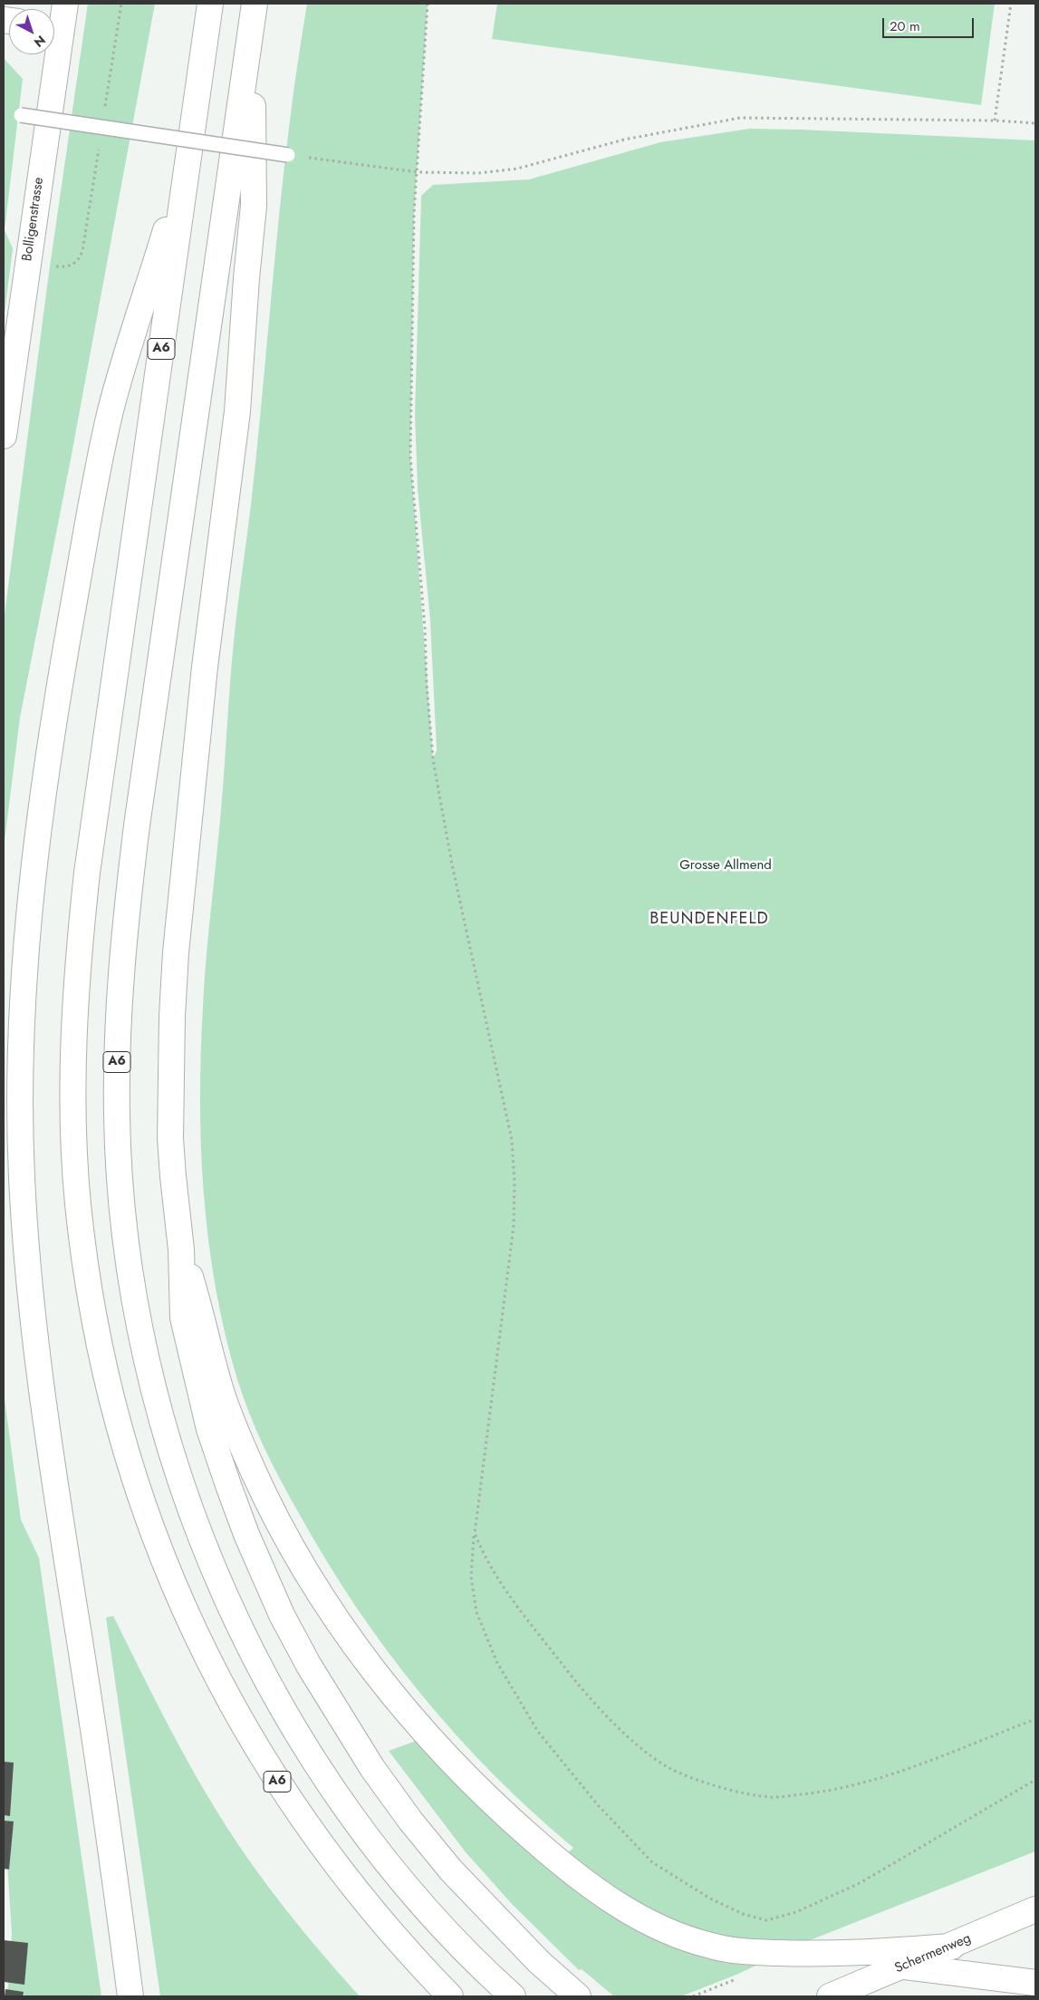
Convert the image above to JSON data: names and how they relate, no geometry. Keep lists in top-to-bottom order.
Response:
{
  "streets": {
    "main road": ["Bolligenstrasse", "A6", "Schermenweg"]
  },
  "districts": ["BEUNDENFELD"],
  "parks": ["Grosse Allmend"],
  "scale_bar": "20 m",
  "north": "bottom right"
}
